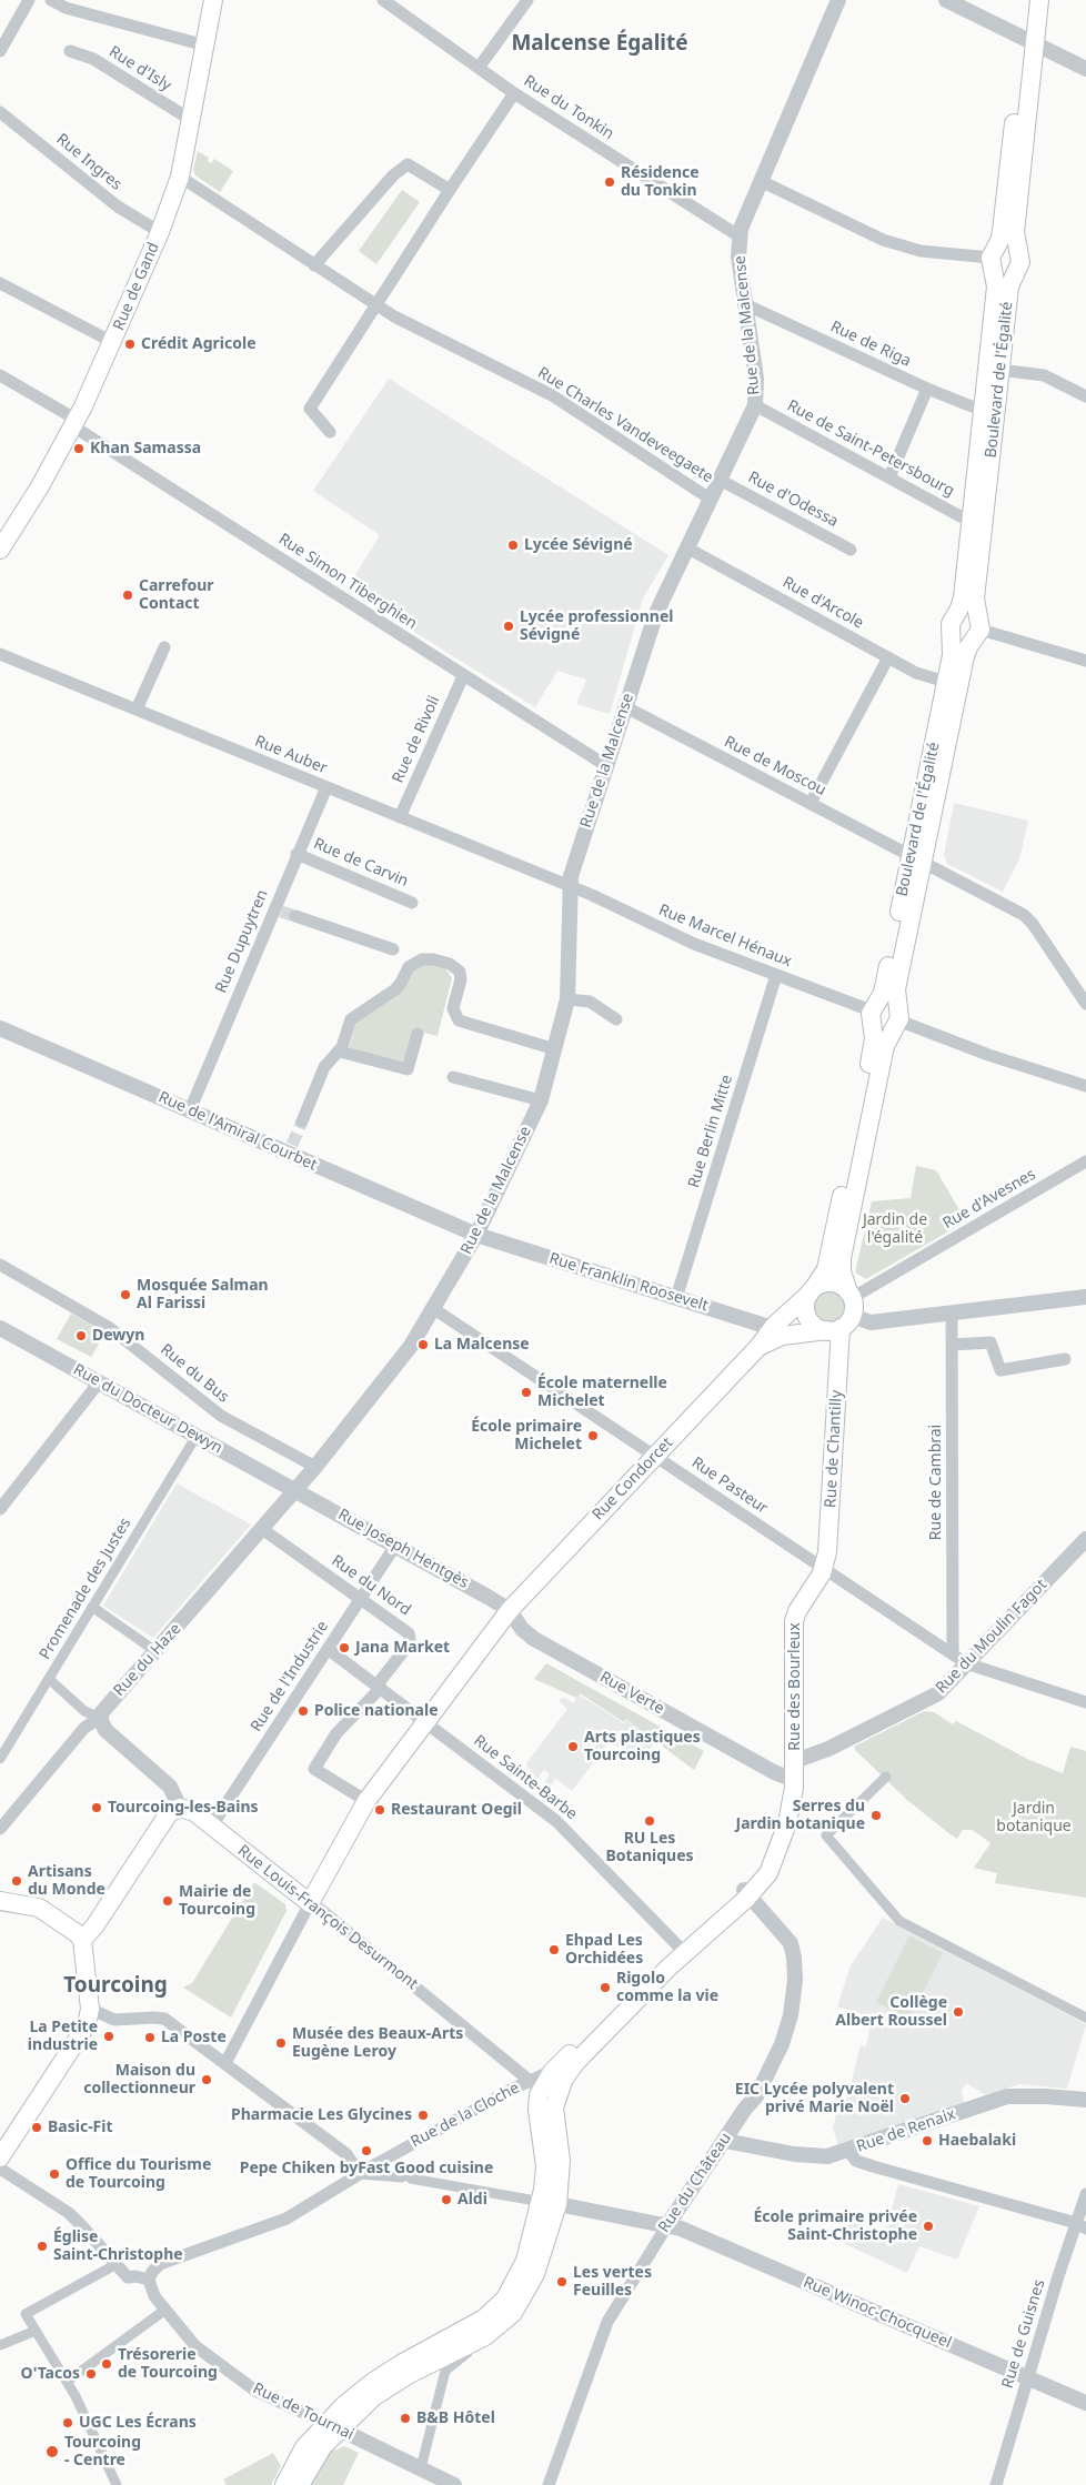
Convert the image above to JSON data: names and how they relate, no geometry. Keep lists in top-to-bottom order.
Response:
{
  "streets": {
    "main road": [
      "Rue de Gand",
      "Boulevard de l'Égalité",
      "Rue de Chantilly",
      "Rue Condorcet",
      "Rue des Bourleux",
      "Rue Louis-François Desurmont"
    ],
    "street": [
      "Rue d'Isly",
      "Rue du Tonkin",
      "Rue Ingres",
      "Rue de la Malcense",
      "Rue de Riga",
      "Rue Charles Vandeveegaete",
      "Rue de Saint-Petersbourg",
      "Rue d'Odessa",
      "Rue Simon Tiberghien",
      "Rue d'Arcole",
      "Rue de Rivoli",
      "Rue Auber",
      "Rue de Moscou",
      "Rue de Carvin",
      "Rue Marcel Hénaux",
      "Rue Dupuytren",
      "Rue de l'Amiral Courbet",
      "Rue Berlin Mitte",
      "Rue d'Avesnes",
      "Rue Franklin Roosevelt",
      "Rue du Bus",
      "Rue du Docteur Dewyn",
      "Rue de Cambrai",
      "Rue Pasteur",
      "Rue Joseph Hentgès",
      "Rue du Nord",
      "Promenade des Justes",
      "Rue du Moulin Fagot",
      "Rue du Haze",
      "Rue de l'Industrie",
      "Rue Verte",
      "Rue Sainte-Barbe",
      "Rue de la Cloche",
      "Rue de Renaix",
      "Rue du Château",
      "Rue Winoc-Chocqueel",
      "Rue de Guisnes",
      "Rue de Tournai"
    ]
  },
  "crossings": [
    ["Rue d'Isly", "Rue de Gand"],
    ["Rue du Tonkin", "Rue de la Malcense"],
    ["Rue Ingres", "Rue de Gand"],
    ["Rue de Gand", "Rue Charles Vandeveegaete"],
    ["Rue de Gand", "Rue Simon Tiberghien"],
    ["Rue de la Malcense", "Rue de Riga"],
    ["Rue de la Malcense", "Rue Charles Vandeveegaete"],
    ["Rue de la Malcense", "Rue de Saint-Petersbourg"],
    ["Rue de la Malcense", "Rue d'Odessa"],
    ["Rue de la Malcense", "Rue Simon Tiberghien"],
    ["Rue de la Malcense", "Rue d'Arcole"],
    ["Rue de la Malcense", "Rue Auber"],
    ["Rue de la Malcense", "Rue de Moscou"],
    ["Rue de la Malcense", "Rue Marcel Hénaux"],
    ["Rue de la Malcense", "Rue de l'Amiral Courbet"],
    ["Rue de la Malcense", "Rue Franklin Roosevelt"],
    ["Rue de la Malcense", "Rue du Bus"],
    ["Rue de la Malcense", "Rue du Docteur Dewyn"],
    ["Rue de la Malcense", "Rue Pasteur"],
    ["Rue de la Malcense", "Rue Joseph Hentgès"],
    ["Rue de la Malcense", "Rue du Haze"],
    ["Rue de Riga", "Boulevard de l'Égalité"],
    ["Boulevard de l'Égalité", "Rue de Saint-Petersbourg"],
    ["Boulevard de l'Égalité", "Rue d'Arcole"],
    ["Boulevard de l'Égalité", "Rue de Moscou"],
    ["Boulevard de l'Égalité", "Rue Marcel Hénaux"],
    ["Boulevard de l'Égalité", "Rue d'Avesnes"],
    ["Boulevard de l'Égalité", "Rue de Chantilly"],
    ["Boulevard de l'Égalité", "Rue Condorcet"],
    ["Rue Simon Tiberghien", "Rue de Rivoli"],
    ["Rue de Rivoli", "Rue Auber"],
    ["Rue Auber", "Rue Marcel Hénaux"],
    ["Rue Auber", "Rue Dupuytren"],
    ["Rue de Carvin", "Rue Dupuytren"],
    ["Rue Marcel Hénaux", "Rue Berlin Mitte"],
    ["Rue Dupuytren", "Rue de l'Amiral Courbet"],
    ["Rue de l'Amiral Courbet", "Rue Franklin Roosevelt"],
    ["Rue Berlin Mitte", "Rue Franklin Roosevelt"],
    ["Rue d'Avesnes", "Rue de Chantilly"],
    ["Rue d'Avesnes", "Rue Condorcet"],
    ["Rue Franklin Roosevelt", "Rue Condorcet"],
    ["Rue du Docteur Dewyn", "Rue Joseph Hentgès"],
    ["Rue du Docteur Dewyn", "Promenade des Justes"],
    ["Rue du Docteur Dewyn", "Rue du Haze"],
    ["Rue de Chantilly", "Rue Condorcet"],
    ["Rue de Chantilly", "Rue Pasteur"],
    ["Rue de Chantilly", "Rue des Bourleux"],
    ["Rue Condorcet", "Rue Pasteur"],
    ["Rue Condorcet", "Rue Joseph Hentgès"],
    ["Rue Condorcet", "Rue Verte"],
    ["Rue Condorcet", "Rue Sainte-Barbe"],
    ["Rue Condorcet", "Rue Louis-François Desurmont"],
    ["Rue de Cambrai", "Rue Pasteur"],
    ["Rue Pasteur", "Rue du Moulin Fagot"],
    ["Rue Pasteur", "Rue des Bourleux"],
    ["Rue Joseph Hentgès", "Rue du Haze"],
    ["Rue Joseph Hentgès", "Rue de l'Industrie"],
    ["Rue Joseph Hentgès", "Rue Verte"],
    ["Rue du Nord", "Rue du Haze"],
    ["Rue du Nord", "Rue de l'Industrie"],
    ["Rue du Nord", "Rue Sainte-Barbe"],
    ["Rue du Moulin Fagot", "Rue des Bourleux"],
    ["Rue de l'Industrie", "Rue Sainte-Barbe"],
    ["Rue de l'Industrie", "Rue Louis-François Desurmont"],
    ["Rue des Bourleux", "Rue Verte"],
    ["Rue Louis-François Desurmont", "Rue de la Cloche"],
    ["Rue de la Cloche", "Rue de Tournai"],
    ["Rue de Renaix", "Rue du Château"],
    ["Rue du Château", "Rue Winoc-Chocqueel"],
    ["Rue Winoc-Chocqueel", "Rue de Guisnes"]
  ],
  "districts": ["Malcense Égalité", "Tourcoing"],
  "parks": ["Jardin de l'égalité", "Jardin botanique"],
  "places": [
    "Résidence du Tonkin",
    "Crédit Agricole",
    "Khan Samassa",
    "Lycée Sévigné",
    "Carrefour Contact",
    "Lycée professionnel Sévigné",
    "Mosquée Salman Al Farissi",
    "Dewyn",
    "La Malcense",
    "École maternelle Michelet",
    "École primaire Michelet",
    "Jana Market",
    "Police nationale",
    "Arts plastiques Tourcoing",
    "Tourcoing-les-Bains",
    "Restaurant Oegil",
    "Serres du Jardin botanique",
    "RU Les Botaniques",
    "Artisans du Monde",
    "Mairie de Tourcoing",
    "Ehpad Les Orchidées",
    "Rigolo comme la vie",
    "Collège Albert Roussel",
    "La Petite industrie",
    "La Poste",
    "Musée des Beaux-Arts Eugène Leroy",
    "Maison du collectionneur",
    "EIC Lycée polyvalent privé Marie Noël",
    "Pharmacie Les Glycines",
    "Basic-Fit",
    "Haebalaki",
    "Pepe Chiken byFast Good cuisine",
    "Office du Tourisme de Tourcoing",
    "Aldi",
    "École primaire privée Saint-Christophe",
    "Église Saint-Christophe",
    "Les vertes Feuilles",
    "Trésorerie de Tourcoing",
    "O'Tacos",
    "B&B Hôtel",
    "UGC Les Écrans",
    "Tourcoing - Centre"
  ]
}
